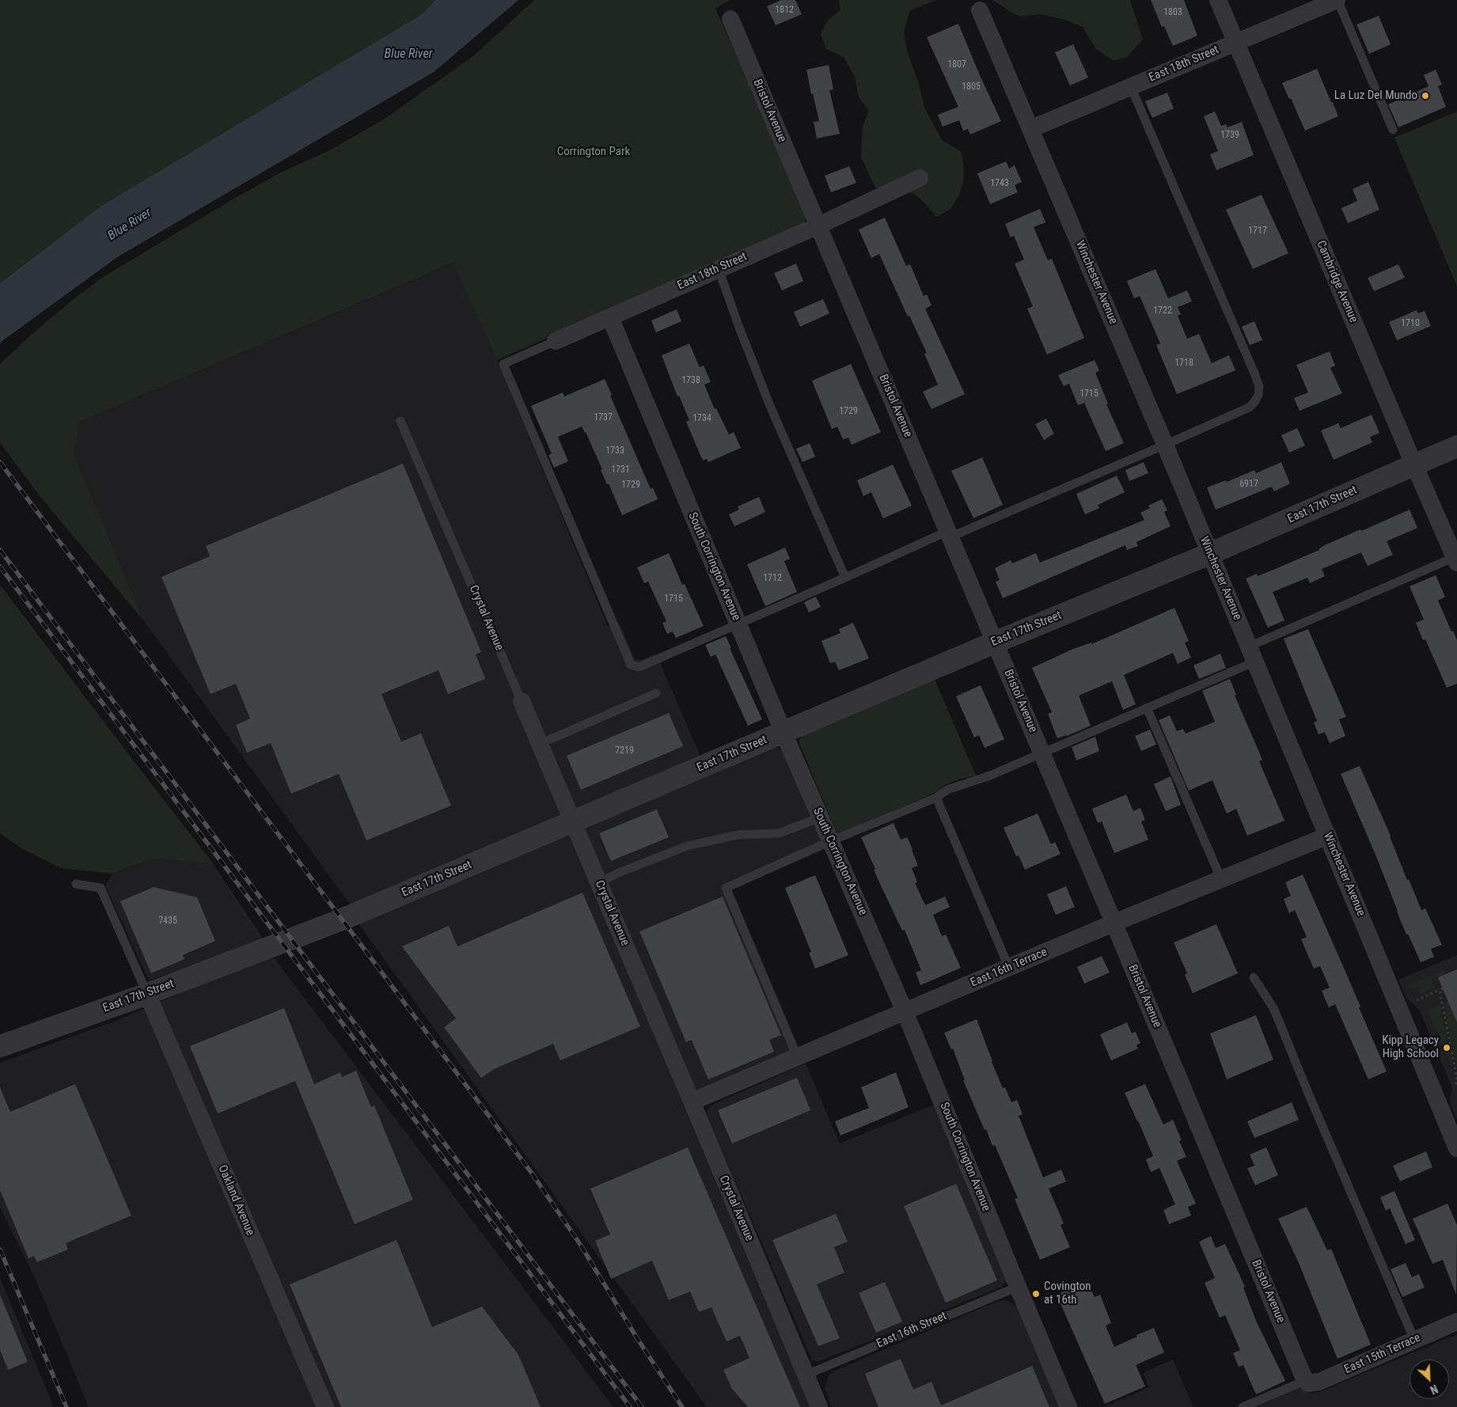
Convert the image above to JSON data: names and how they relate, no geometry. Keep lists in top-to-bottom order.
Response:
{
  "streets": {
    "street": [
      "East 18th Street",
      "Bristol Avenue",
      "Cambridge Avenue",
      "Winchester Avenue",
      "East 17th Street",
      "South Corrington Avenue",
      "Crystal Avenue",
      "East 16th Terrace",
      "Oakland Avenue",
      "East 15th Terrace"
    ],
    "lane": ["East 16th Street"]
  },
  "crossings": [
    ["East 18th Street", "Bristol Avenue"],
    ["East 18th Street", "Cambridge Avenue"],
    ["East 18th Street", "Winchester Avenue"],
    ["East 18th Street", "South Corrington Avenue"],
    ["Bristol Avenue", "East 17th Street"],
    ["Bristol Avenue", "East 16th Terrace"],
    ["Bristol Avenue", "East 15th Terrace"],
    ["Cambridge Avenue", "East 17th Street"],
    ["Winchester Avenue", "East 17th Street"],
    ["Winchester Avenue", "East 16th Terrace"],
    ["East 17th Street", "South Corrington Avenue"],
    ["East 17th Street", "Crystal Avenue"],
    ["East 17th Street", "Oakland Avenue"],
    ["South Corrington Avenue", "East 16th Terrace"],
    ["South Corrington Avenue", "East 16th Street"],
    ["Crystal Avenue", "East 16th Terrace"],
    ["Crystal Avenue", "East 16th Street"]
  ],
  "water": ["Blue River"],
  "parks": ["Corrington Park"],
  "places": ["La Luz Del Mundo", "Kipp Legacy High School", "Covington at 16th"],
  "house_numbers": [
    "1812",
    "1803",
    "1807",
    "1805",
    "1739",
    "1743",
    "1717",
    "1722",
    "1710",
    "1718",
    "1738",
    "1715",
    "1729",
    "1737",
    "1734",
    "1733",
    "1731",
    "6917",
    "1729",
    "1712",
    "1715",
    "7219",
    "7435"
  ],
  "north": "bottom right"
}
